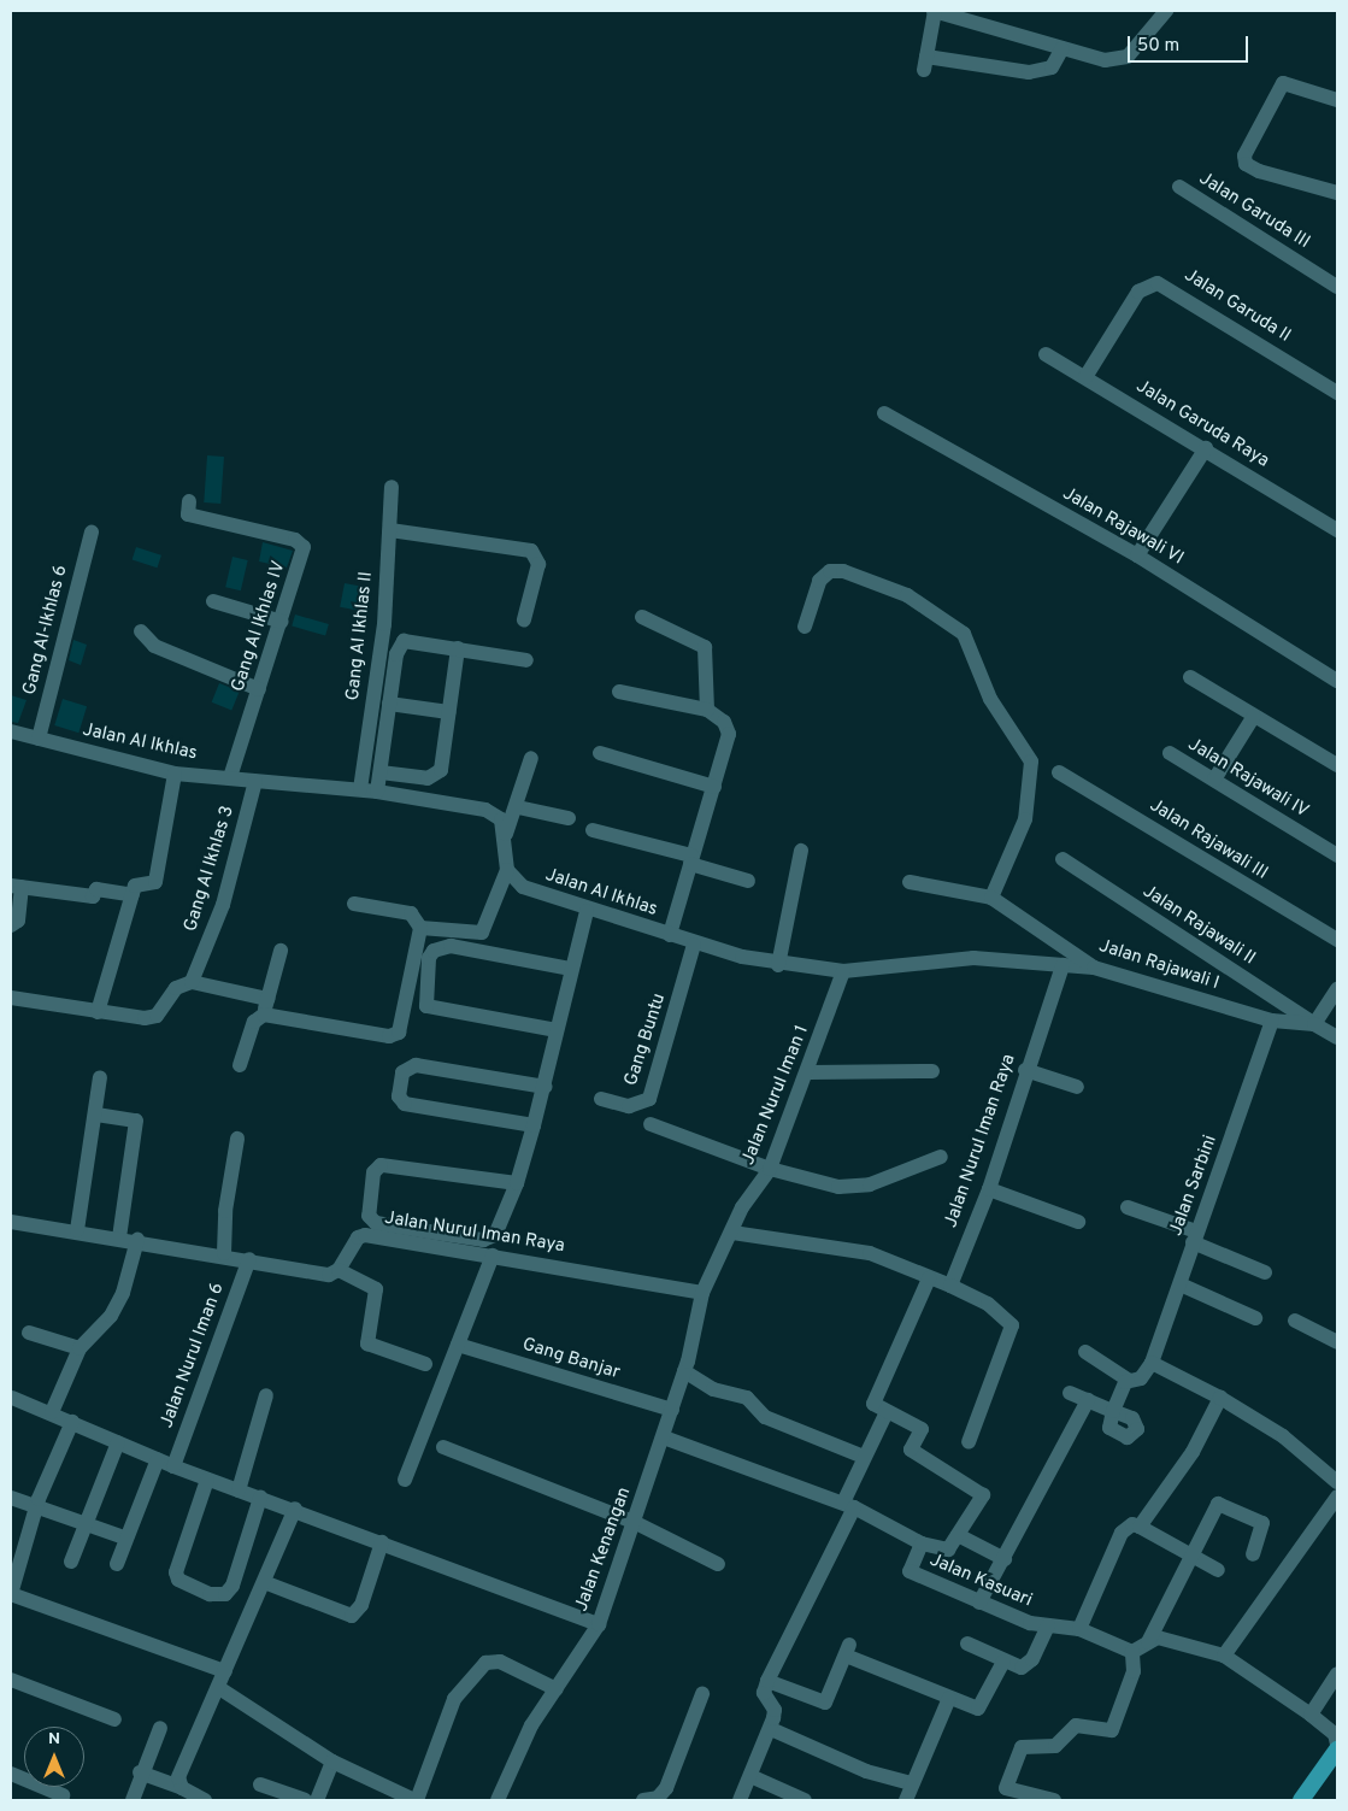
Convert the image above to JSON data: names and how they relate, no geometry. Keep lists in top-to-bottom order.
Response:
{
  "streets": {
    "street": [
      "Jalan Garuda III",
      "Jalan Garuda II",
      "Jalan Garuda Raya",
      "Jalan Rajawali VI",
      "Gang Al Ikhlas IV",
      "Gang Al-Ikhlas 6",
      "Gang Al Ikhlas II",
      "Jalan Al Ikhlas",
      "Jalan Rajawali IV",
      "Jalan Rajawali III",
      "Gang Al Ikhlas 3",
      "Jalan Rajawali II",
      "Jalan Rajawali I",
      "Gang Buntu",
      "Jalan Nurul Iman 1",
      "Jalan Nurul Iman Raya",
      "Jalan Sarbini",
      "Jalan Nurul Iman 6",
      "Gang Banjar",
      "Jalan Kenangan",
      "Jalan Kasuari"
    ]
  },
  "crossings": [
    ["Jalan Garuda II", "Jalan Garuda Raya"],
    ["Gang Al Ikhlas IV", "Jalan Al Ikhlas"],
    ["Gang Al-Ikhlas 6", "Jalan Al Ikhlas"],
    ["Gang Al Ikhlas II", "Jalan Al Ikhlas"],
    ["Jalan Al Ikhlas", "Gang Al Ikhlas 3"],
    ["Jalan Al Ikhlas", "Jalan Rajawali I"],
    ["Jalan Al Ikhlas", "Gang Buntu"],
    ["Jalan Al Ikhlas", "Jalan Nurul Iman 1"],
    ["Jalan Al Ikhlas", "Jalan Nurul Iman Raya"],
    ["Jalan Rajawali II", "Jalan Rajawali I"],
    ["Jalan Rajawali I", "Jalan Sarbini"],
    ["Jalan Nurul Iman 1", "Jalan Nurul Iman Raya"],
    ["Jalan Nurul Iman 1", "Jalan Kenangan"],
    ["Jalan Nurul Iman Raya", "Jalan Kenangan"],
    ["Gang Banjar", "Jalan Kenangan"],
    ["Jalan Kenangan", "Jalan Kasuari"]
  ],
  "scale_bar": "50 m",
  "north": "top"
}
